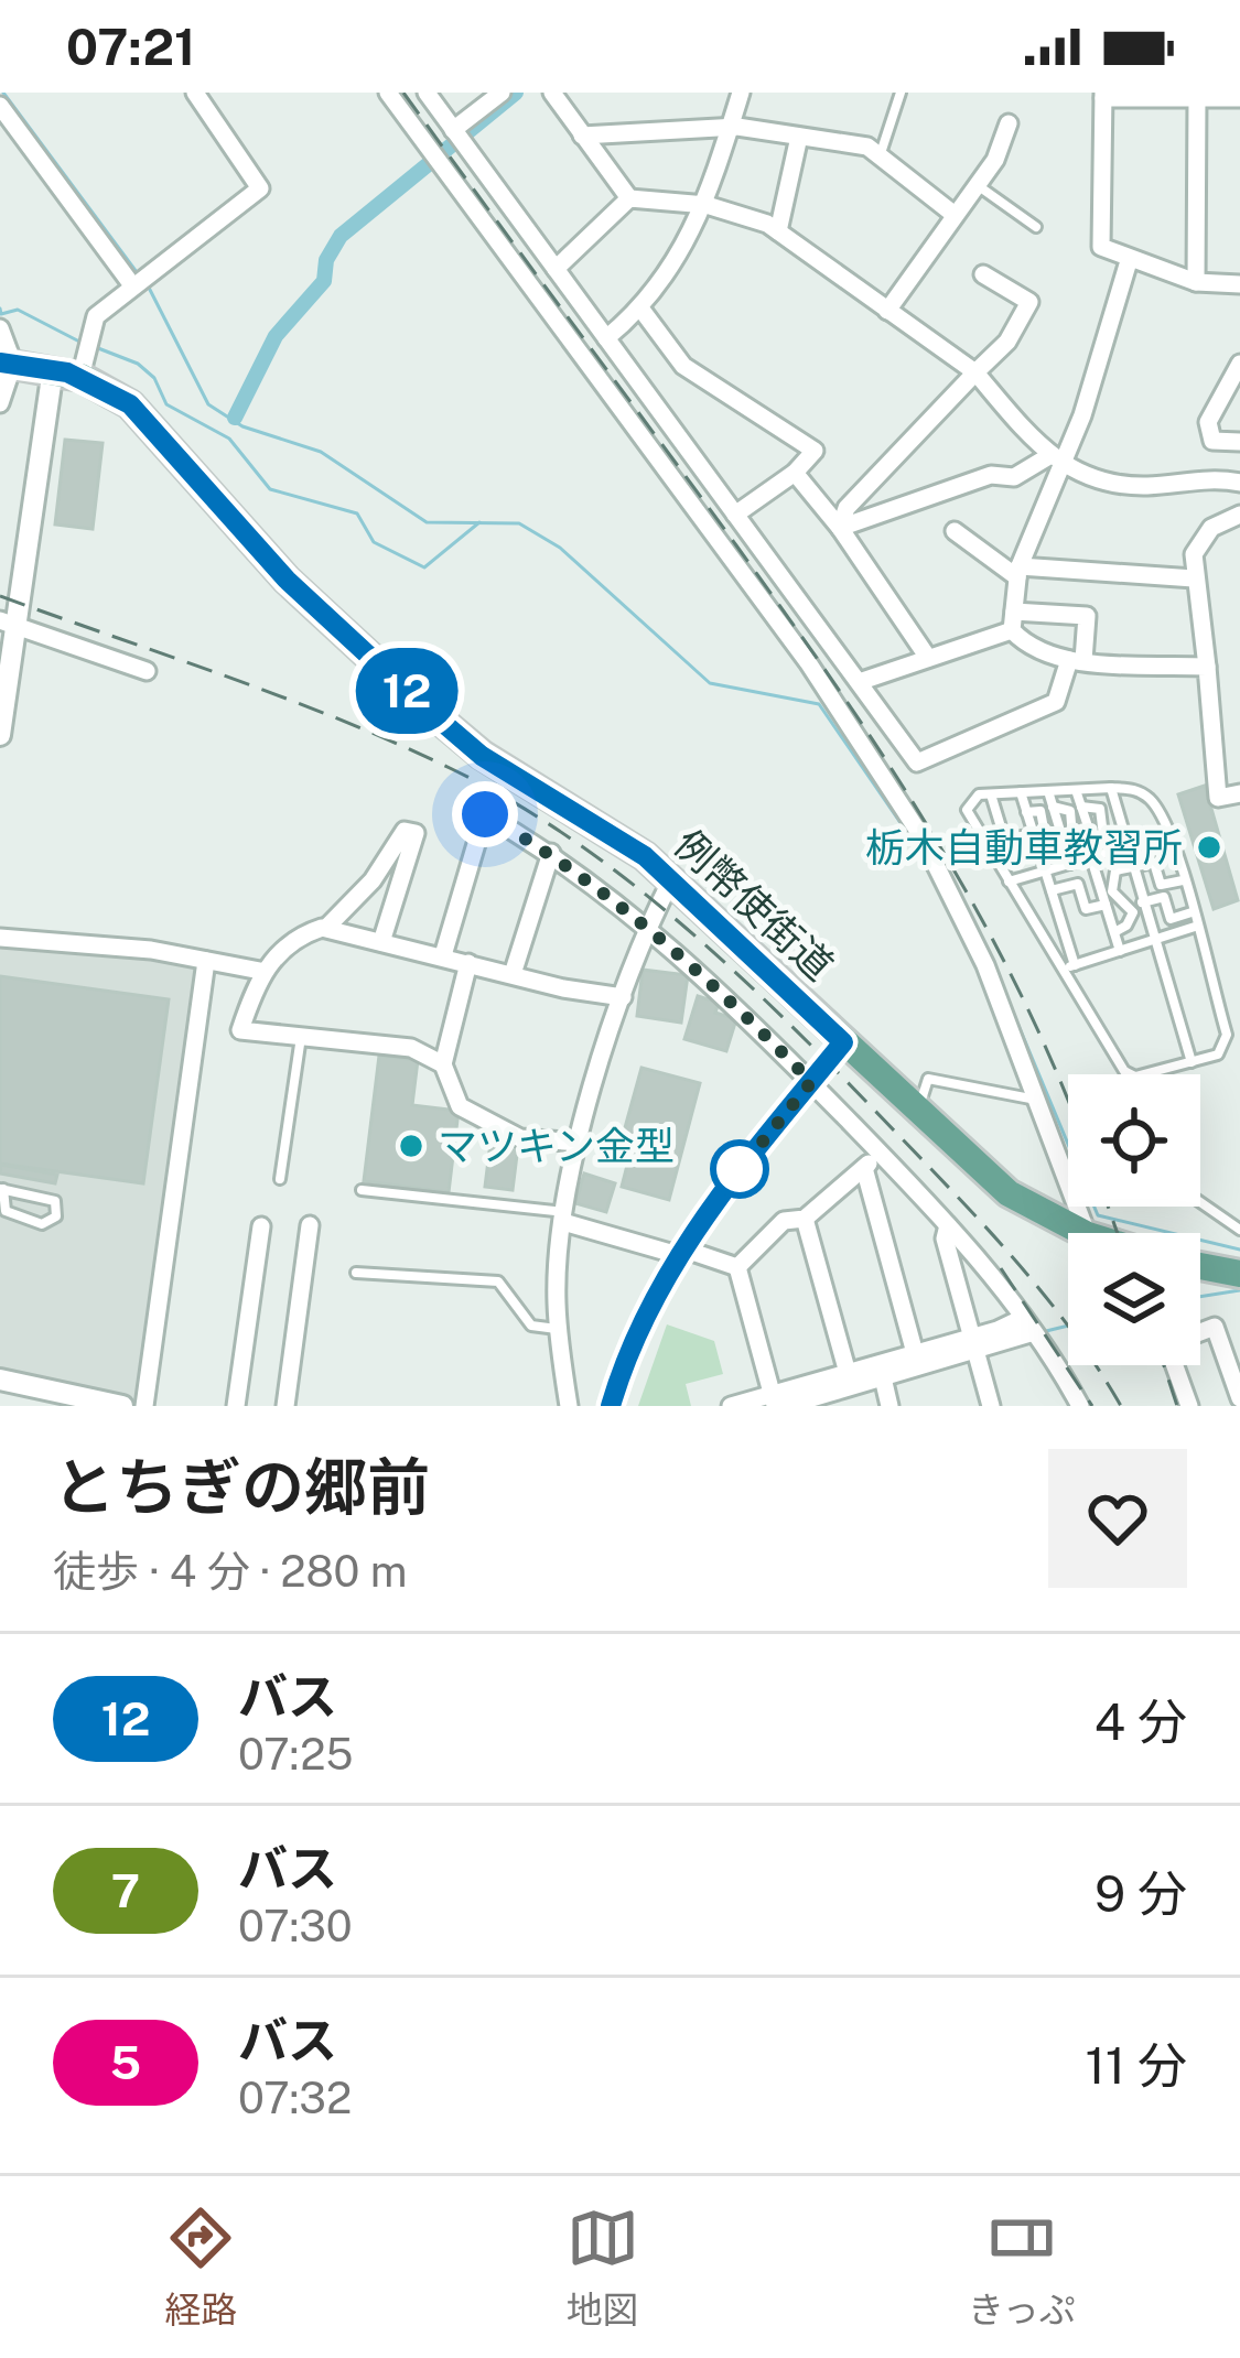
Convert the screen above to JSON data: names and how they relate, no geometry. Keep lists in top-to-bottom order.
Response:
{
  "streets": {
    "main road": ["例幣使街道"]
  },
  "places": ["栃木自動車教習所", "マツキン金型"],
  "lines": ["bus line 12"],
  "page": {
    "status": "07:21",
    "on_map": "12",
    "heading": ["とちぎの郷前", "徒歩 · 4 分 · 280 m"],
    "list": [
      {
        "mark": "12",
        "name": "バス",
        "note": "07:25",
        "value": "4 分"
      },
      {
        "mark": "7",
        "name": "バス",
        "note": "07:30",
        "value": "9 分"
      },
      {
        "mark": "5",
        "name": "バス",
        "note": "07:32",
        "value": "11 分"
      }
    ],
    "tabs": ["経路", "地図", "きっぷ"]
  }
}
